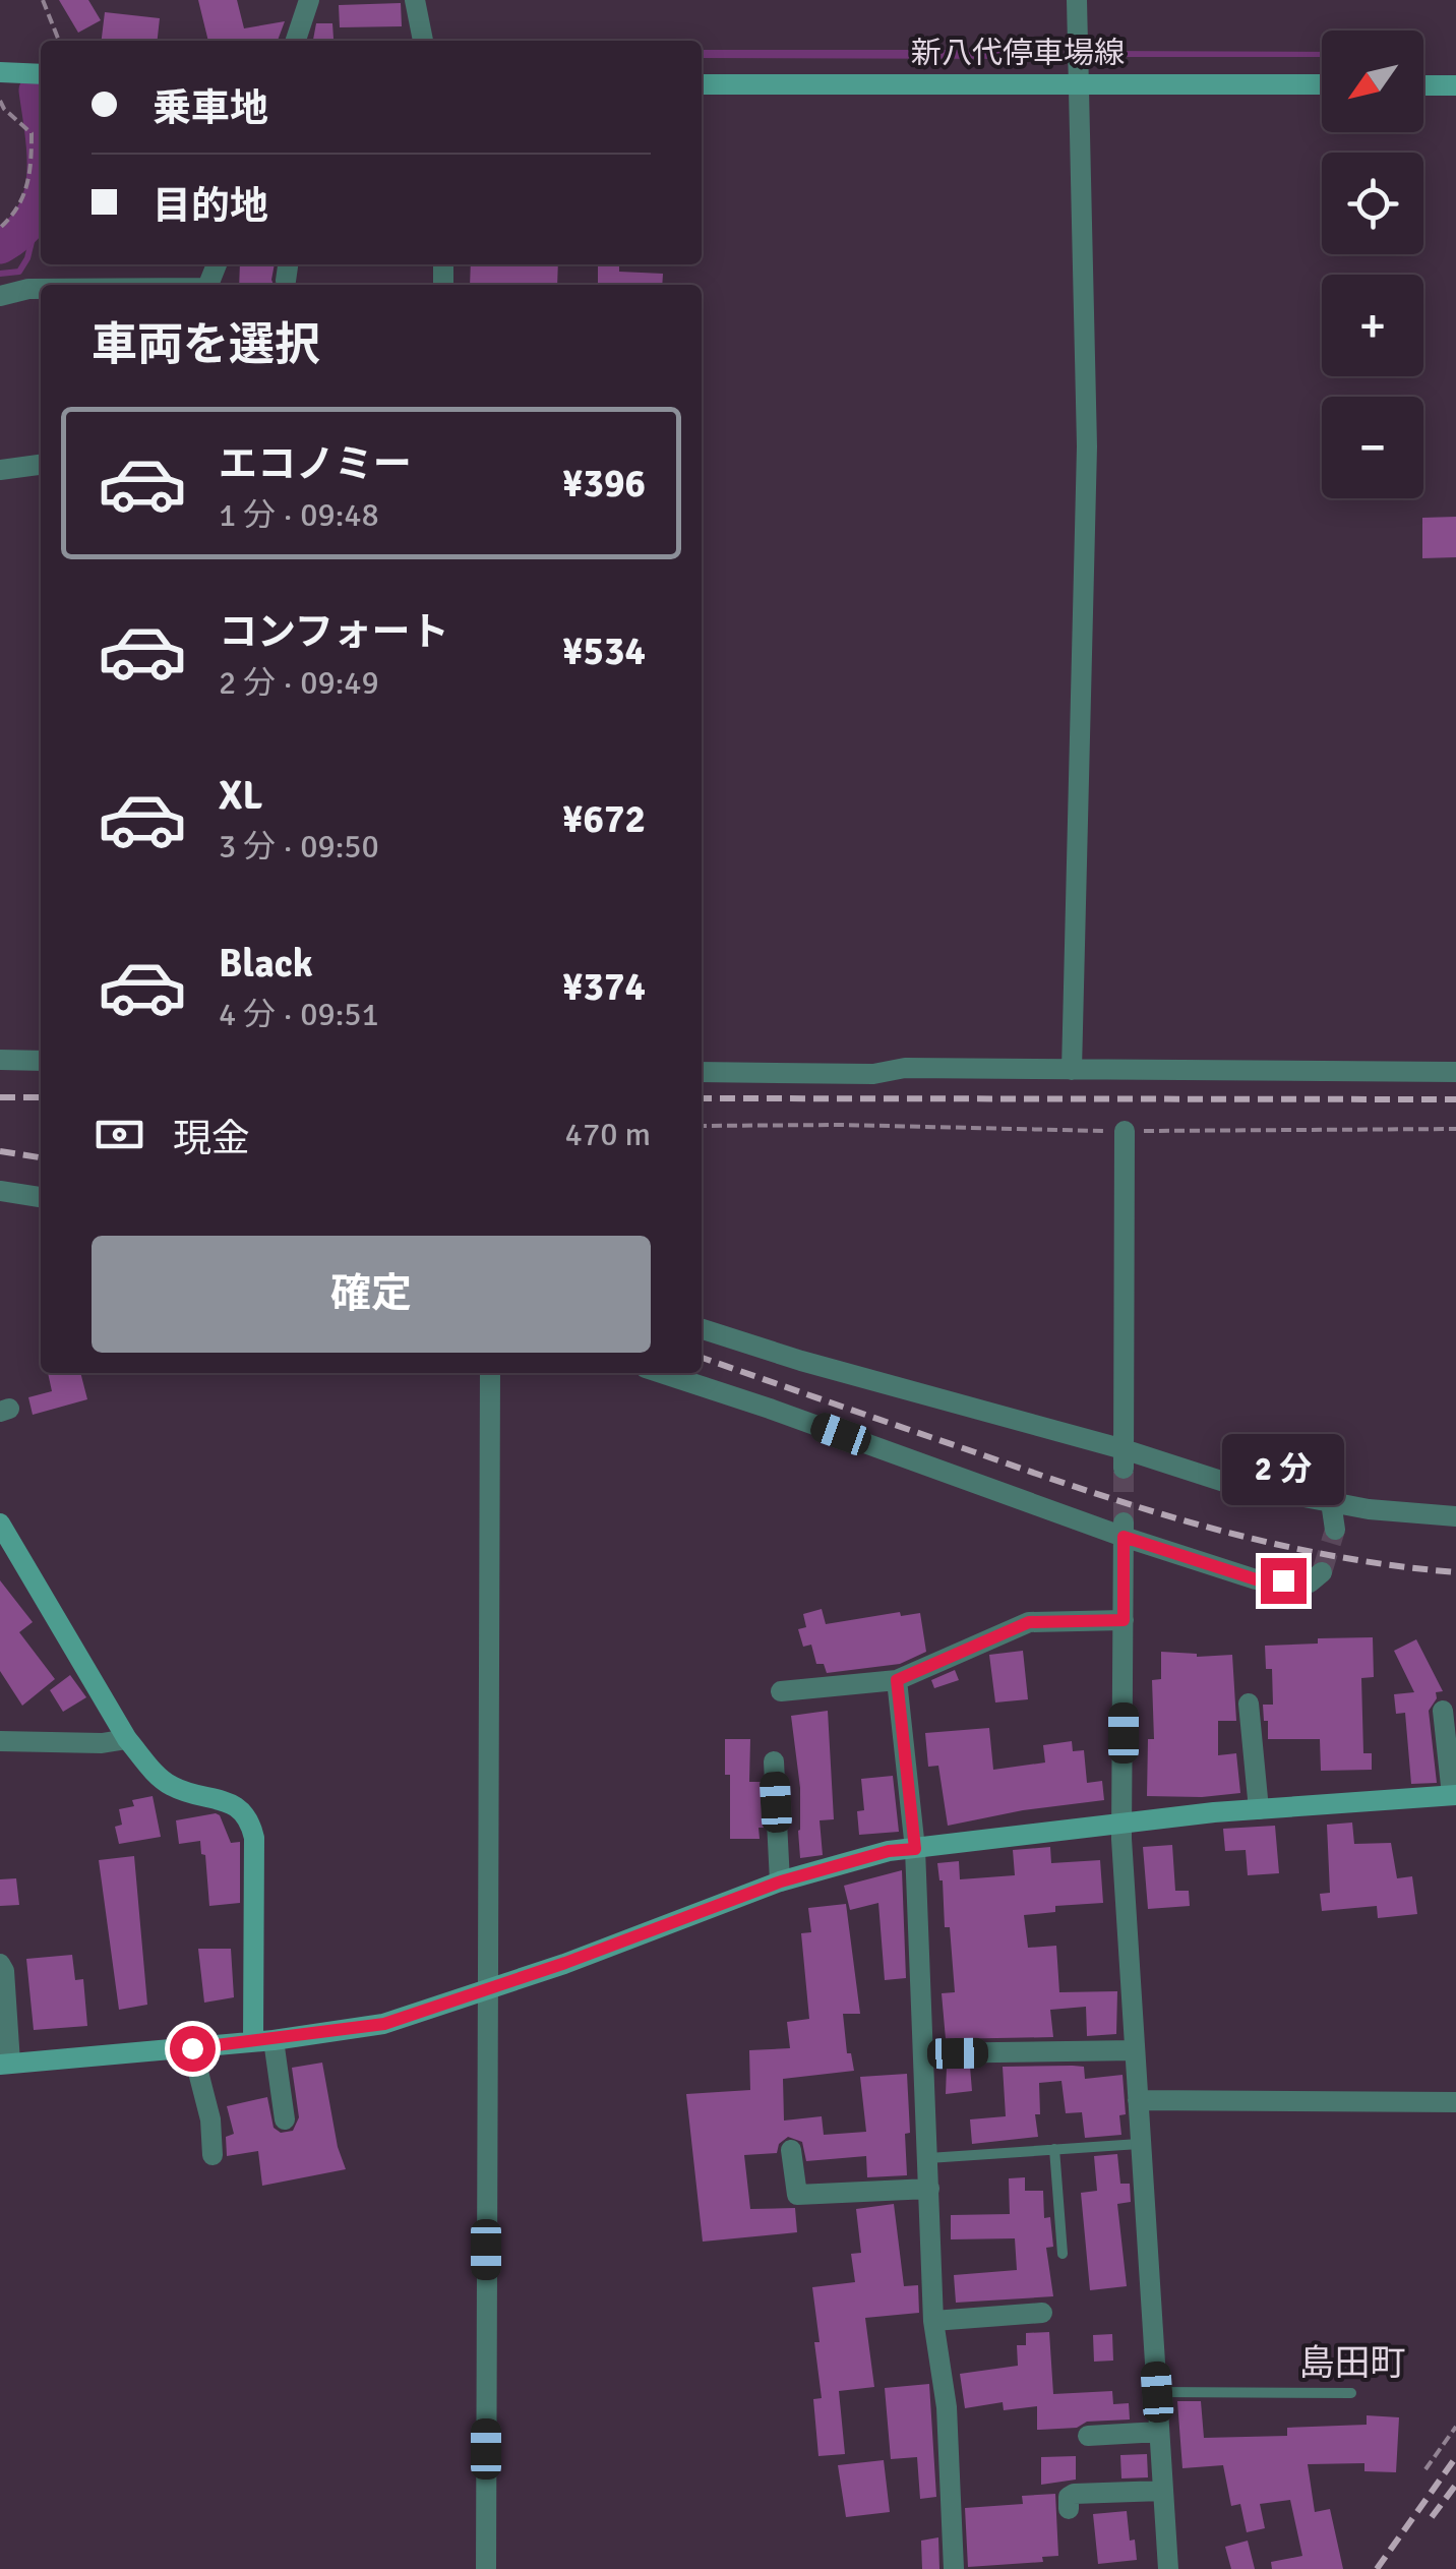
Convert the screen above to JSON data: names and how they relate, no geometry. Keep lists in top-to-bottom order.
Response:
{
  "streets": {
    "street": ["新八代停車場線"]
  },
  "districts": ["島田町"],
  "north": "bottom left",
  "page": {
    "map_buttons": ["+", "−"],
    "banner": ["乗車地", "目的地"],
    "heading": "車両を選択",
    "list": [
      {
        "name": "エコノミー",
        "note": "1 分 · 09:48",
        "value": "¥396"
      },
      {
        "name": "コンフォート",
        "note": "2 分 · 09:49",
        "value": "¥534"
      },
      {
        "name": "XL",
        "note": "3 分 · 09:50",
        "value": "¥672"
      },
      {
        "name": "Black",
        "note": "4 分 · 09:51",
        "value": "¥374"
      }
    ],
    "pay": ["現金", "470 m"],
    "buttons": "確定",
    "bubble": "2 分"
  }
}
